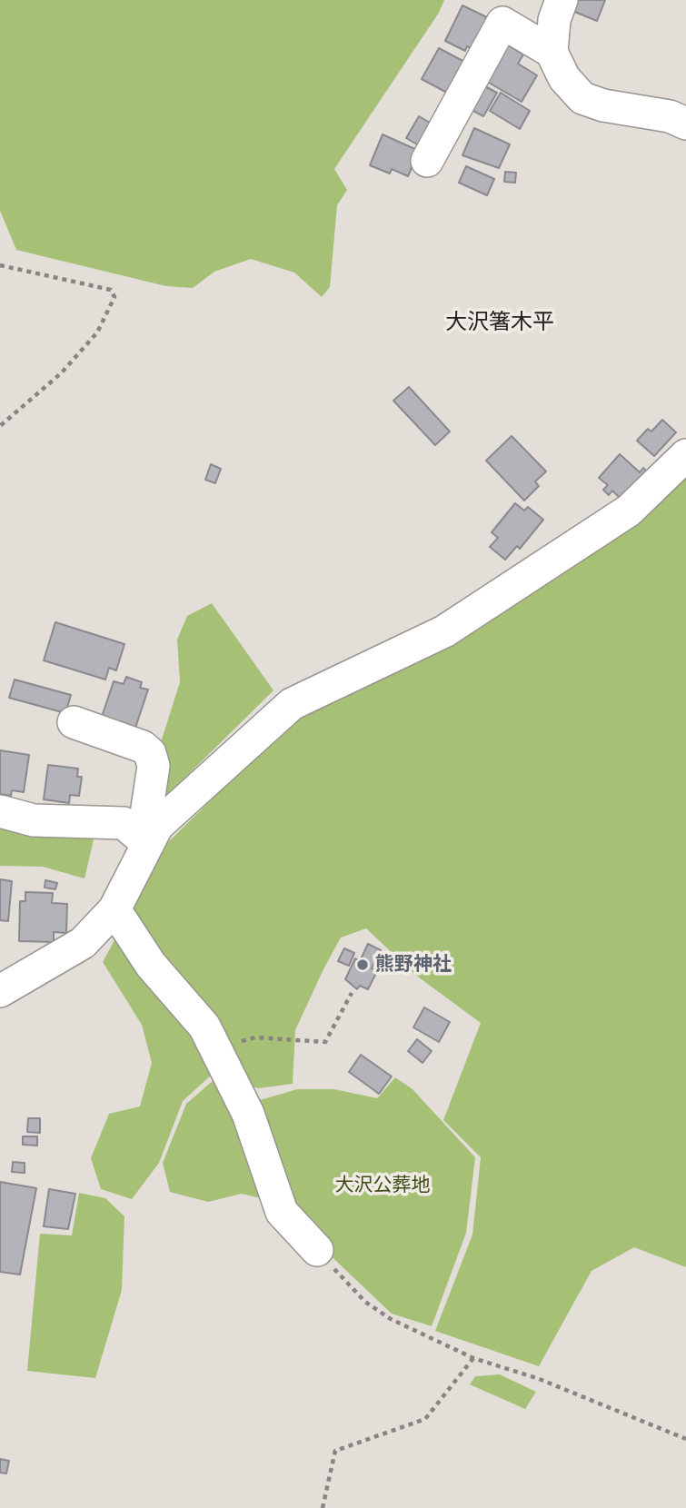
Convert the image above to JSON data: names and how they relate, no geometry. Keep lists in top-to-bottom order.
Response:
{
  "districts": ["大沢箸木平"],
  "parks": ["大沢公葬地"],
  "places": ["熊野神社"]
}
